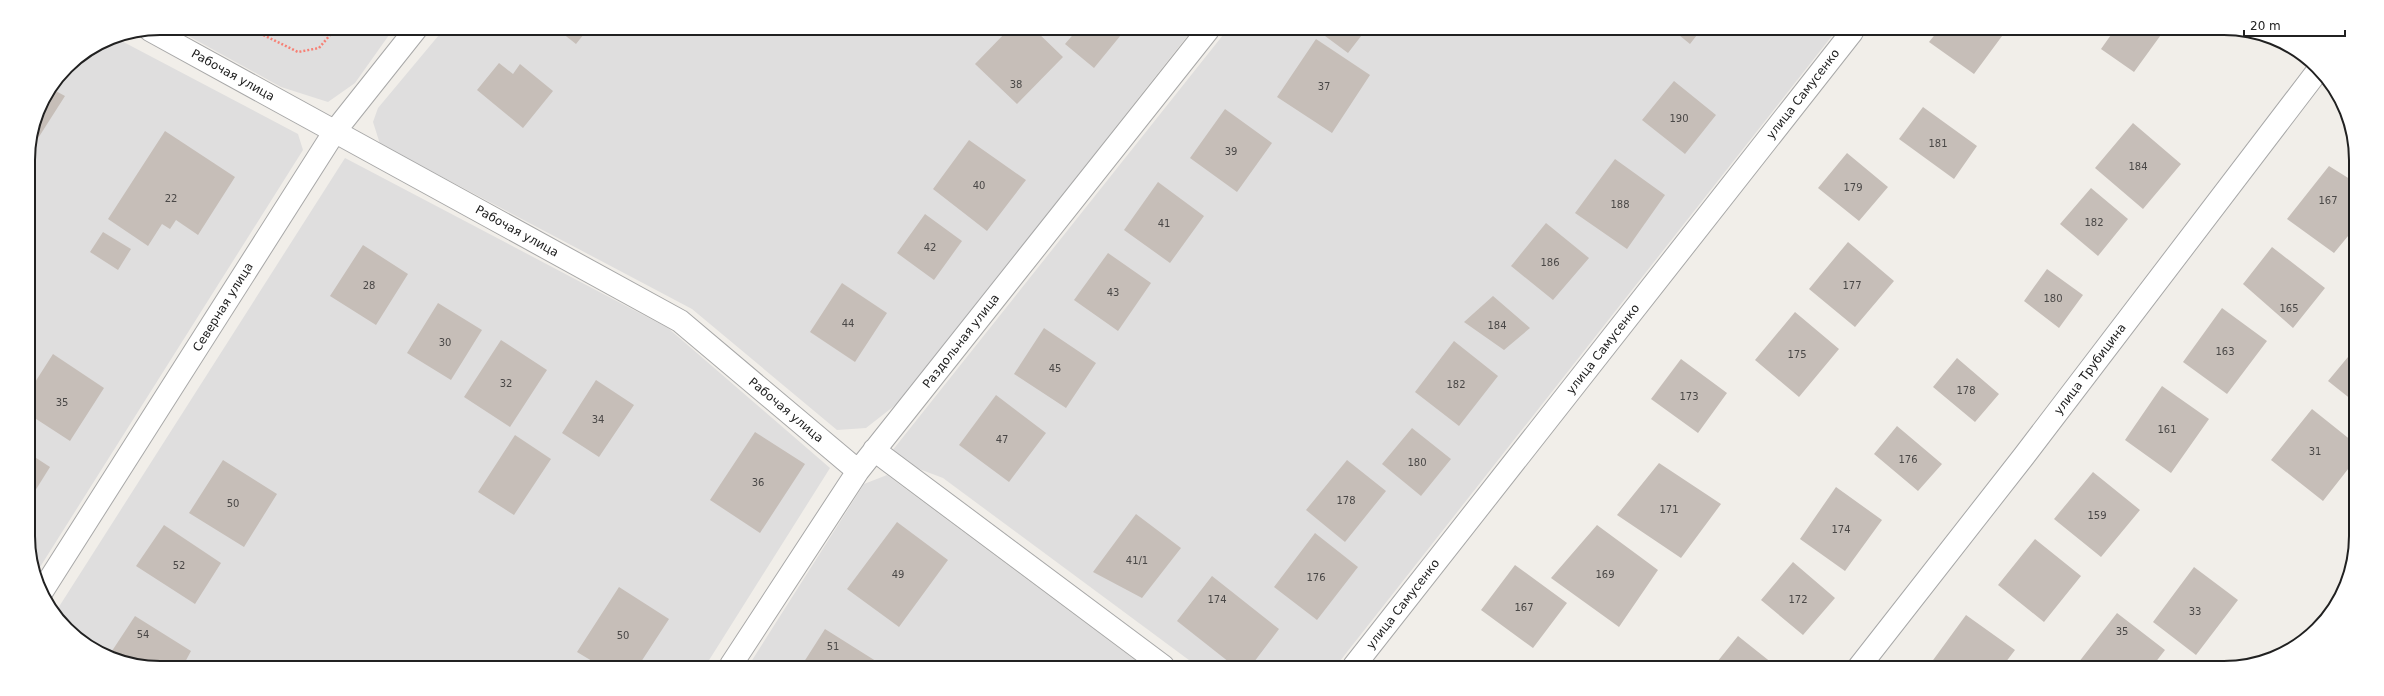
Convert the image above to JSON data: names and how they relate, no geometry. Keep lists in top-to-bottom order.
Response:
{
  "streets": {
    "street": [
      "Рабочая улица",
      "улица Самусенко",
      "Северная улица",
      "Раздольная улица",
      "улица Трубицина"
    ]
  },
  "crossings": [
    ["Рабочая улица", "Северная улица"],
    ["Рабочая улица", "Раздольная улица"]
  ],
  "house_numbers": [
    "38",
    "37",
    "190",
    "181",
    "39",
    "184",
    "40",
    "179",
    "22",
    "167",
    "188",
    "182",
    "41",
    "42",
    "186",
    "28",
    "177",
    "43",
    "180",
    "165",
    "44",
    "184",
    "30",
    "163",
    "175",
    "45",
    "32",
    "182",
    "178",
    "173",
    "35",
    "34",
    "161",
    "47",
    "31",
    "176",
    "180",
    "36",
    "178",
    "50",
    "171",
    "159",
    "174",
    "41/1",
    "52",
    "49",
    "169",
    "176",
    "174",
    "172",
    "167",
    "33",
    "35",
    "54",
    "50",
    "51"
  ],
  "scale_bar": "20 m"
}
